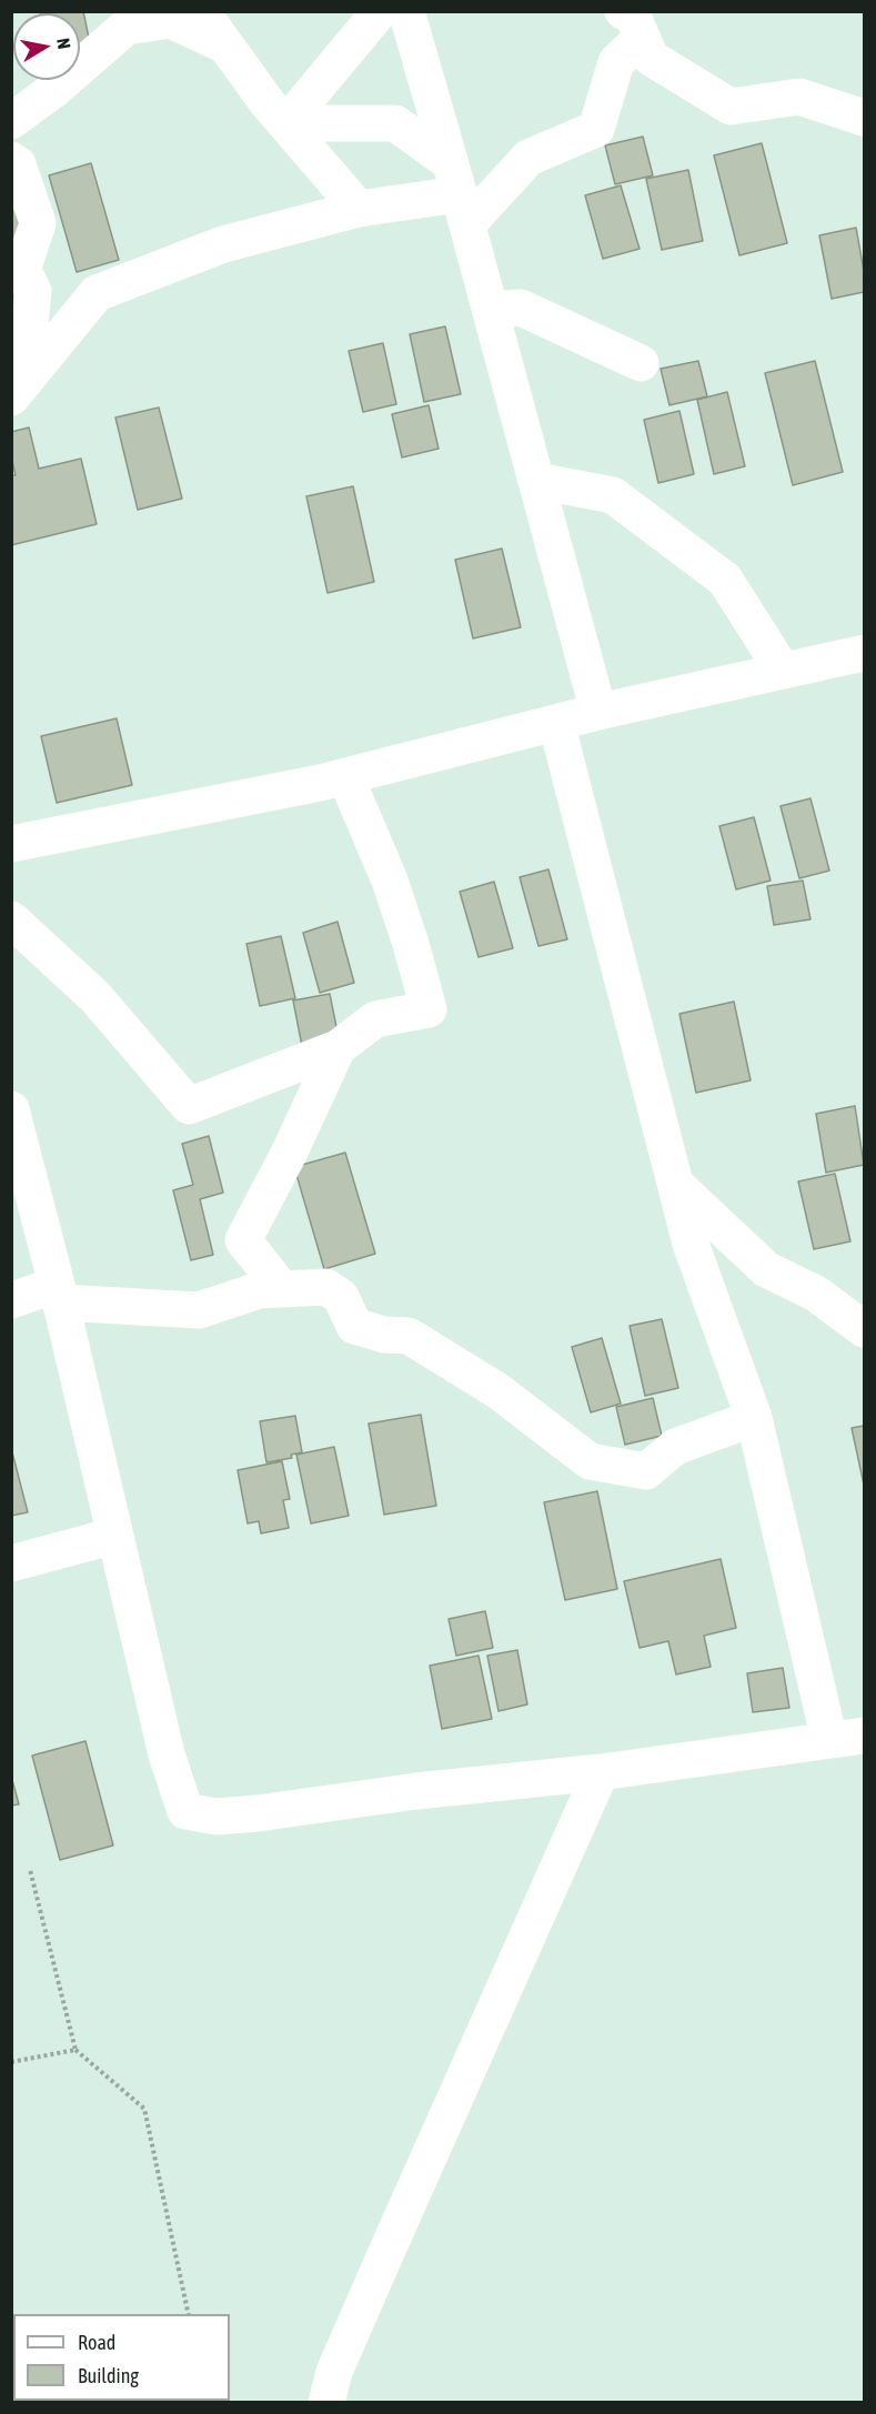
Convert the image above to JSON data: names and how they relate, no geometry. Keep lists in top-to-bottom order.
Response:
{
  "legend": ["Road", "Building"],
  "north": "right"
}
